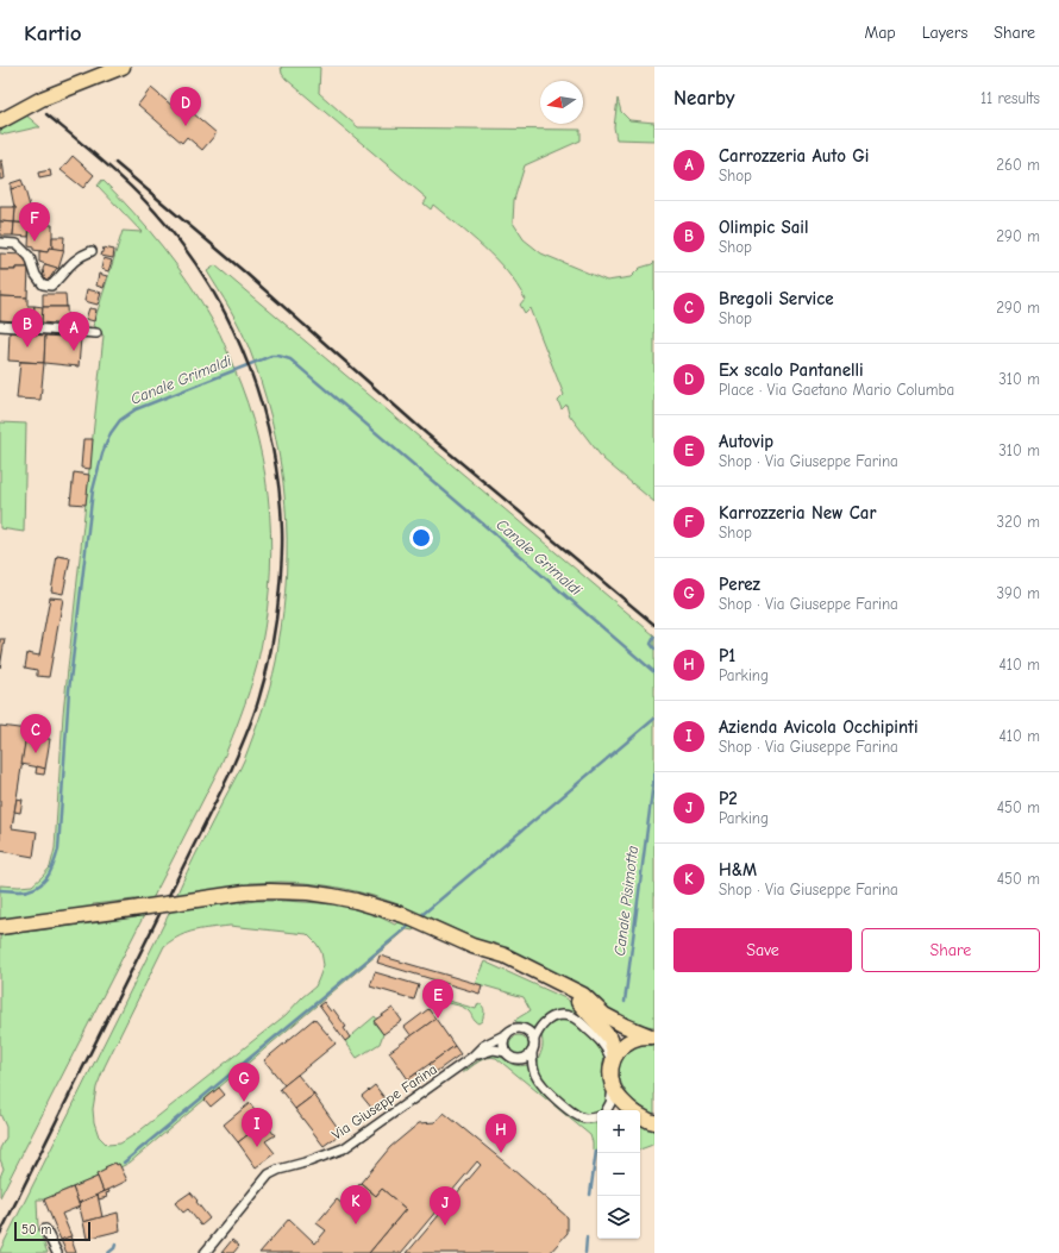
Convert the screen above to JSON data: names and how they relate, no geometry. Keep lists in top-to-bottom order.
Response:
{
  "streets": {
    "street": ["Via Giuseppe Farina"]
  },
  "water": ["Canale Grimaldi", "Canale Pisimotta"],
  "scale_bar": "50 m",
  "north": "left",
  "page": {
    "header": "Kartio",
    "nav": ["Map", "Layers", "Share"],
    "heading": ["Nearby", "11 results"],
    "pins": [
      "D",
      "F",
      "B",
      "A",
      "C",
      "E",
      "G",
      "I",
      "H",
      "K",
      "J"
    ],
    "list": [
      {
        "mark": "A",
        "name": "Carrozzeria Auto Gi",
        "note": "Shop",
        "value": "260 m"
      },
      {
        "mark": "B",
        "name": "Olimpic Sail",
        "note": "Shop",
        "value": "290 m"
      },
      {
        "mark": "C",
        "name": "Bregoli Service",
        "note": "Shop",
        "value": "290 m"
      },
      {
        "mark": "D",
        "name": "Ex scalo Pantanelli",
        "note": "Place · Via Gaetano Mario Columba",
        "value": "310 m"
      },
      {
        "mark": "E",
        "name": "Autovip",
        "note": "Shop · Via Giuseppe Farina",
        "value": "310 m"
      },
      {
        "mark": "F",
        "name": "Karrozzeria New Car",
        "note": "Shop",
        "value": "320 m"
      },
      {
        "mark": "G",
        "name": "Perez",
        "note": "Shop · Via Giuseppe Farina",
        "value": "390 m"
      },
      {
        "mark": "H",
        "name": "P1",
        "note": "Parking",
        "value": "410 m"
      },
      {
        "mark": "I",
        "name": "Azienda Avicola Occhipinti",
        "note": "Shop · Via Giuseppe Farina",
        "value": "410 m"
      },
      {
        "mark": "J",
        "name": "P2",
        "note": "Parking",
        "value": "450 m"
      },
      {
        "mark": "K",
        "name": "H&M",
        "note": "Shop · Via Giuseppe Farina",
        "value": "450 m"
      }
    ],
    "buttons": ["Save", "Share"],
    "map_buttons": ["+", "−"],
    "scale": "50 m"
  }
}
